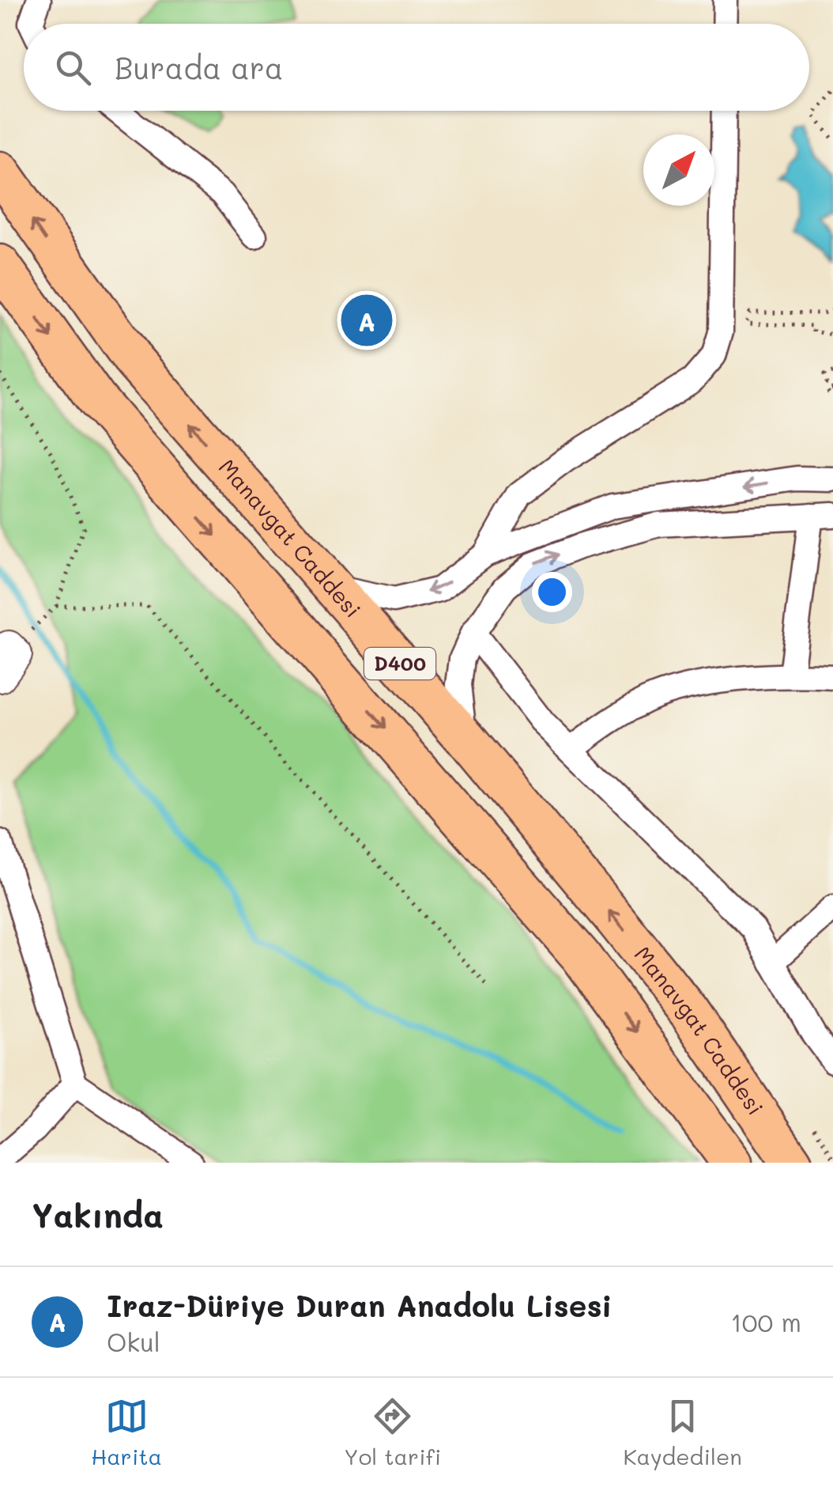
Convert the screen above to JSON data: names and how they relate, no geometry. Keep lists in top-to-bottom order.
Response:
{
  "streets": {
    "highway": ["Manavgat Caddesi", "D400"]
  },
  "north": "top right",
  "page": {
    "search": "Burada ara",
    "pins": "A",
    "heading": "Yakında",
    "list": [
      {
        "mark": "A",
        "name": "Iraz-Düriye Duran Anadolu Lisesi",
        "note": "Okul",
        "value": "100 m"
      }
    ],
    "nav": ["Harita", "Yol tarifi", "Kaydedilen"]
  }
}
